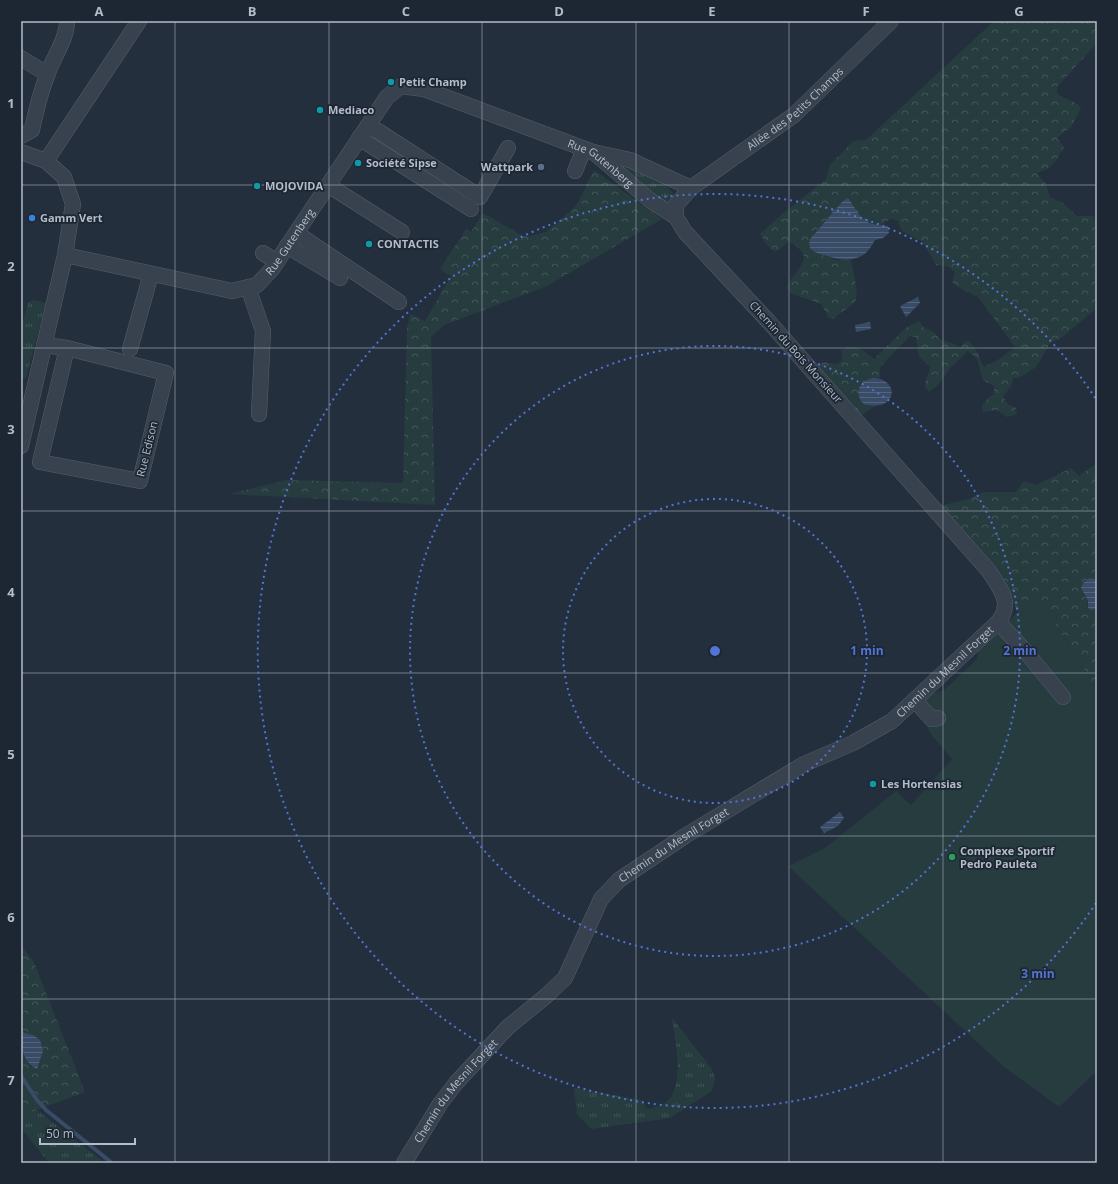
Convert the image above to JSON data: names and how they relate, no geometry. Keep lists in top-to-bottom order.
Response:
{
  "streets": {
    "street": [
      "Allée des Petits Champs",
      "Rue Gutenberg",
      "Chemin du Bois Monsieur",
      "Rue Edison",
      "Chemin du Mesnil Forget"
    ]
  },
  "crossings": [
    ["Rue Gutenberg", "Chemin du Bois Monsieur"],
    ["Chemin du Bois Monsieur", "Chemin du Mesnil Forget"]
  ],
  "places": [
    "Petit Champ",
    "Mediaco",
    "Société Sipse",
    "Wattpark",
    "MOJOVIDA",
    "Gamm Vert",
    "CONTACTIS",
    "Les Hortensias",
    "Complexe Sportif Pedro Pauleta"
  ],
  "scale_bar": "50 m",
  "grid": {
    "columns": [
      "A",
      "B",
      "C",
      "D",
      "E",
      "F",
      "G"
    ],
    "rows": [
      "1",
      "2",
      "3",
      "4",
      "5",
      "6",
      "7"
    ]
  },
  "rings": ["1 min", "2 min", "3 min"]
}
